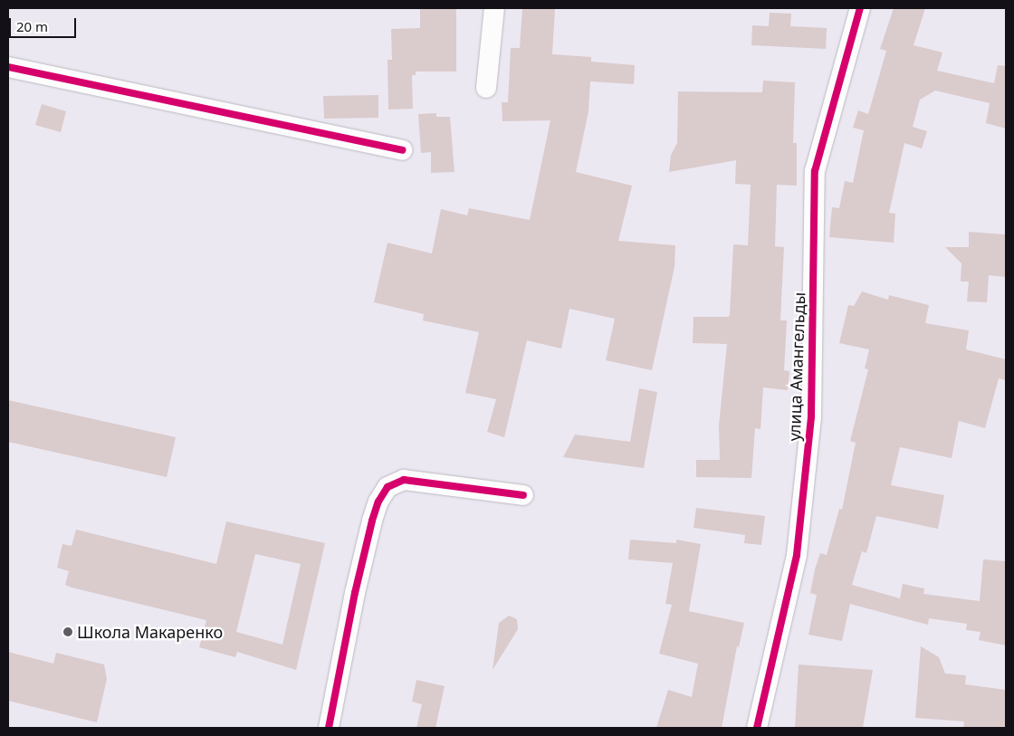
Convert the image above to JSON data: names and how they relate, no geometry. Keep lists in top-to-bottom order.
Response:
{
  "streets": {
    "street": ["улица Амангельды"]
  },
  "places": ["Школа Макаренко"],
  "scale_bar": "20 m"
}
